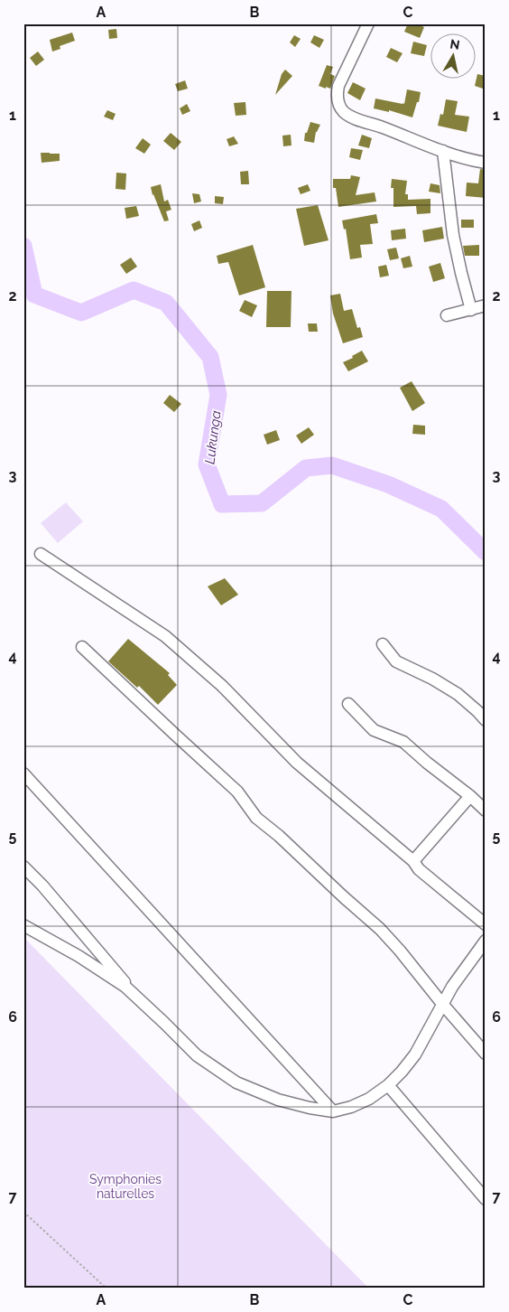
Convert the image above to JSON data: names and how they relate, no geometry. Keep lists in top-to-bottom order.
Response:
{
  "water": ["Lukunga"],
  "parks": ["Symphonies naturelles"],
  "north": "top",
  "grid": {
    "columns": ["A", "B", "C"],
    "rows": [
      "1",
      "2",
      "3",
      "4",
      "5",
      "6",
      "7"
    ]
  }
}
